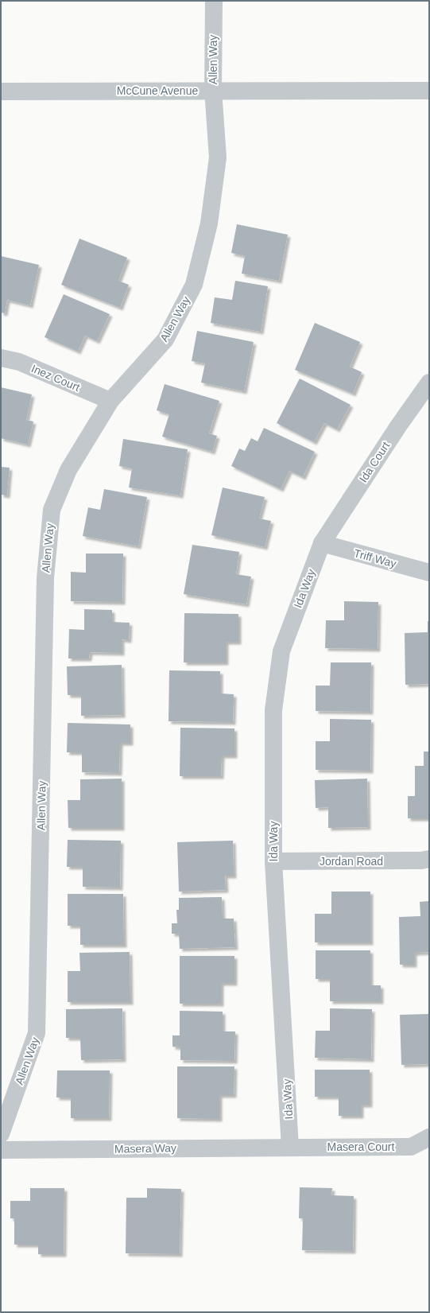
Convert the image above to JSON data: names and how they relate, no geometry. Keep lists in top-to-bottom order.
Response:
{
  "streets": {
    "street": [
      "Allen Way",
      "McCune Avenue",
      "Inez Court",
      "Ida Court",
      "Triff Way",
      "Ida Way",
      "Jordan Road",
      "Masera Court",
      "Masera Way"
    ]
  },
  "crossings": [
    ["Allen Way", "McCune Avenue"],
    ["Allen Way", "Inez Court"],
    ["Ida Court", "Triff Way"],
    ["Ida Court", "Ida Way"],
    ["Triff Way", "Ida Way"],
    ["Ida Way", "Jordan Road"],
    ["Ida Way", "Masera Court"],
    ["Ida Way", "Masera Way"],
    ["Masera Court", "Masera Way"]
  ]
}
